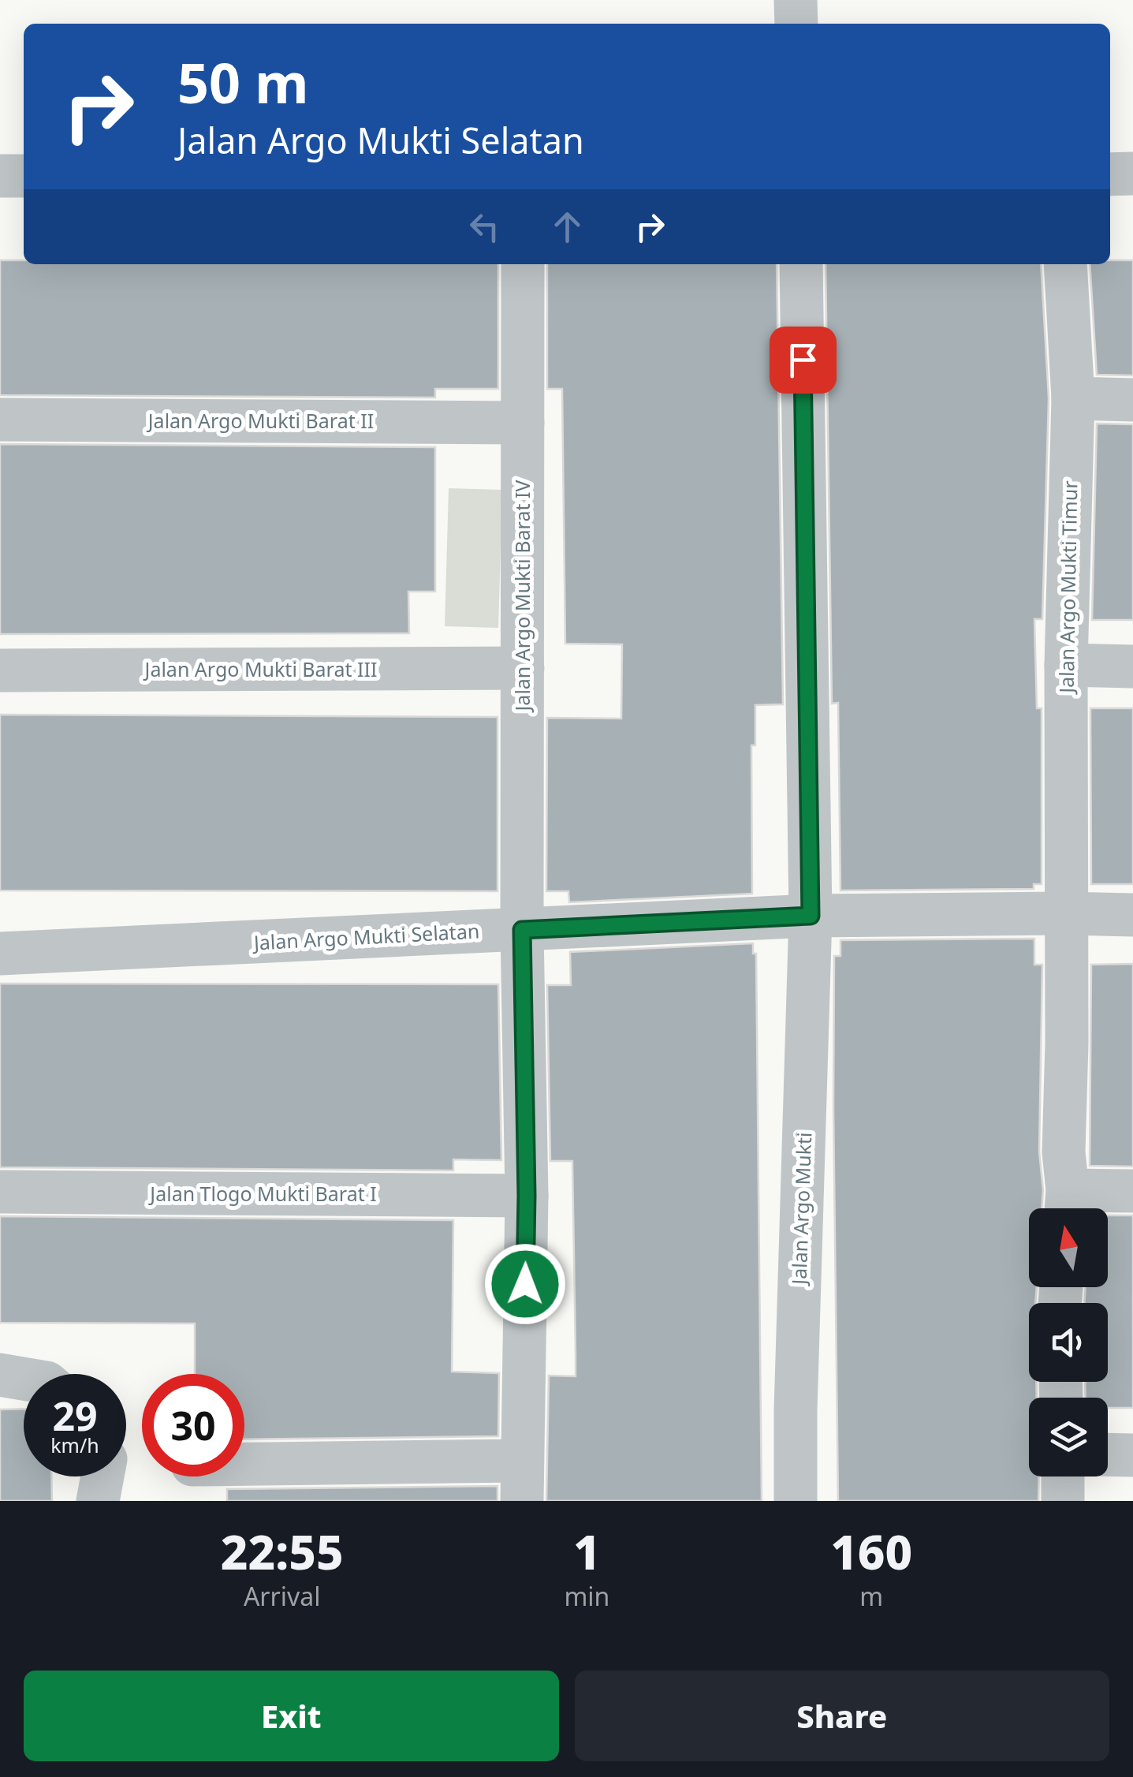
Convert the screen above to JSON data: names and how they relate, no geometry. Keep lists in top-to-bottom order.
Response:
{
  "streets": {
    "street": [
      "Jalan Argo Mukti Barat II",
      "Jalan Argo Mukti Timur",
      "Jalan Argo Mukti Barat IV",
      "Jalan Argo Mukti Barat III",
      "Jalan Argo Mukti Selatan",
      "Jalan Tlogo Mukti Barat I",
      "Jalan Argo Mukti"
    ]
  },
  "crossings": [
    ["Jalan Argo Mukti Barat II", "Jalan Argo Mukti Barat IV"],
    ["Jalan Argo Mukti Timur", "Jalan Argo Mukti Selatan"],
    ["Jalan Argo Mukti Barat IV", "Jalan Argo Mukti Barat III"],
    ["Jalan Argo Mukti Barat IV", "Jalan Argo Mukti Selatan"],
    ["Jalan Argo Mukti Barat IV", "Jalan Tlogo Mukti Barat I"],
    ["Jalan Argo Mukti Selatan", "Jalan Argo Mukti"]
  ],
  "north": "top",
  "page": {
    "turn": ["50 m", "Jalan Argo Mukti Selatan"],
    "speed": "29 km/h",
    "limit": "30",
    "eta": [
      "22:55",
      "Arrival",
      "1",
      "min",
      "160",
      "m"
    ],
    "buttons": ["Exit", "Share"]
  }
}
